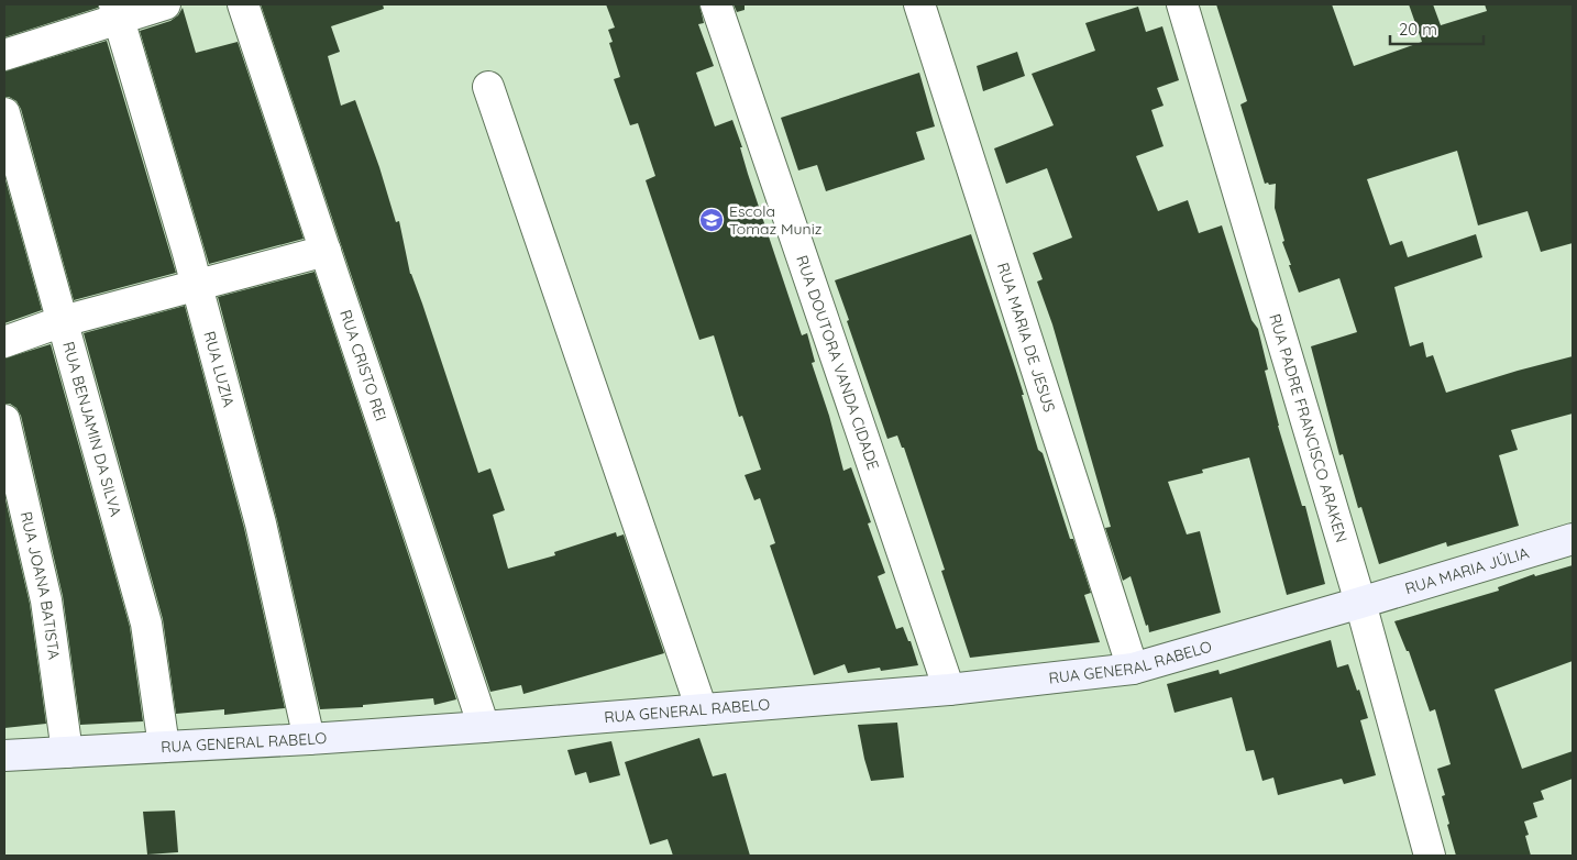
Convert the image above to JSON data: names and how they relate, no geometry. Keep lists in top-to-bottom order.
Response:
{
  "streets": {
    "street": [
      "RUA MARIA DE JESUS",
      "RUA DOUTORA VANDA CIDADE",
      "RUA CRISTO REI",
      "RUA LUZIA",
      "RUA BENJAMIN DA SILVA",
      "RUA PADRE FRANCISCO ARAKEN",
      "RUA MARIA JÚLIA",
      "RUA JOANA BATISTA",
      "RUA GENERAL RABELO"
    ]
  },
  "crossings": [
    ["RUA MARIA DE JESUS", "RUA GENERAL RABELO"],
    ["RUA DOUTORA VANDA CIDADE", "RUA GENERAL RABELO"],
    ["RUA CRISTO REI", "RUA GENERAL RABELO"],
    ["RUA LUZIA", "RUA GENERAL RABELO"],
    ["RUA BENJAMIN DA SILVA", "RUA GENERAL RABELO"],
    ["RUA PADRE FRANCISCO ARAKEN", "RUA MARIA JÚLIA"],
    ["RUA PADRE FRANCISCO ARAKEN", "RUA GENERAL RABELO"],
    ["RUA MARIA JÚLIA", "RUA GENERAL RABELO"],
    ["RUA JOANA BATISTA", "RUA GENERAL RABELO"]
  ],
  "places": {
    "school or university": ["Escola Tomaz Muniz"]
  },
  "scale_bar": "20 m"
}
